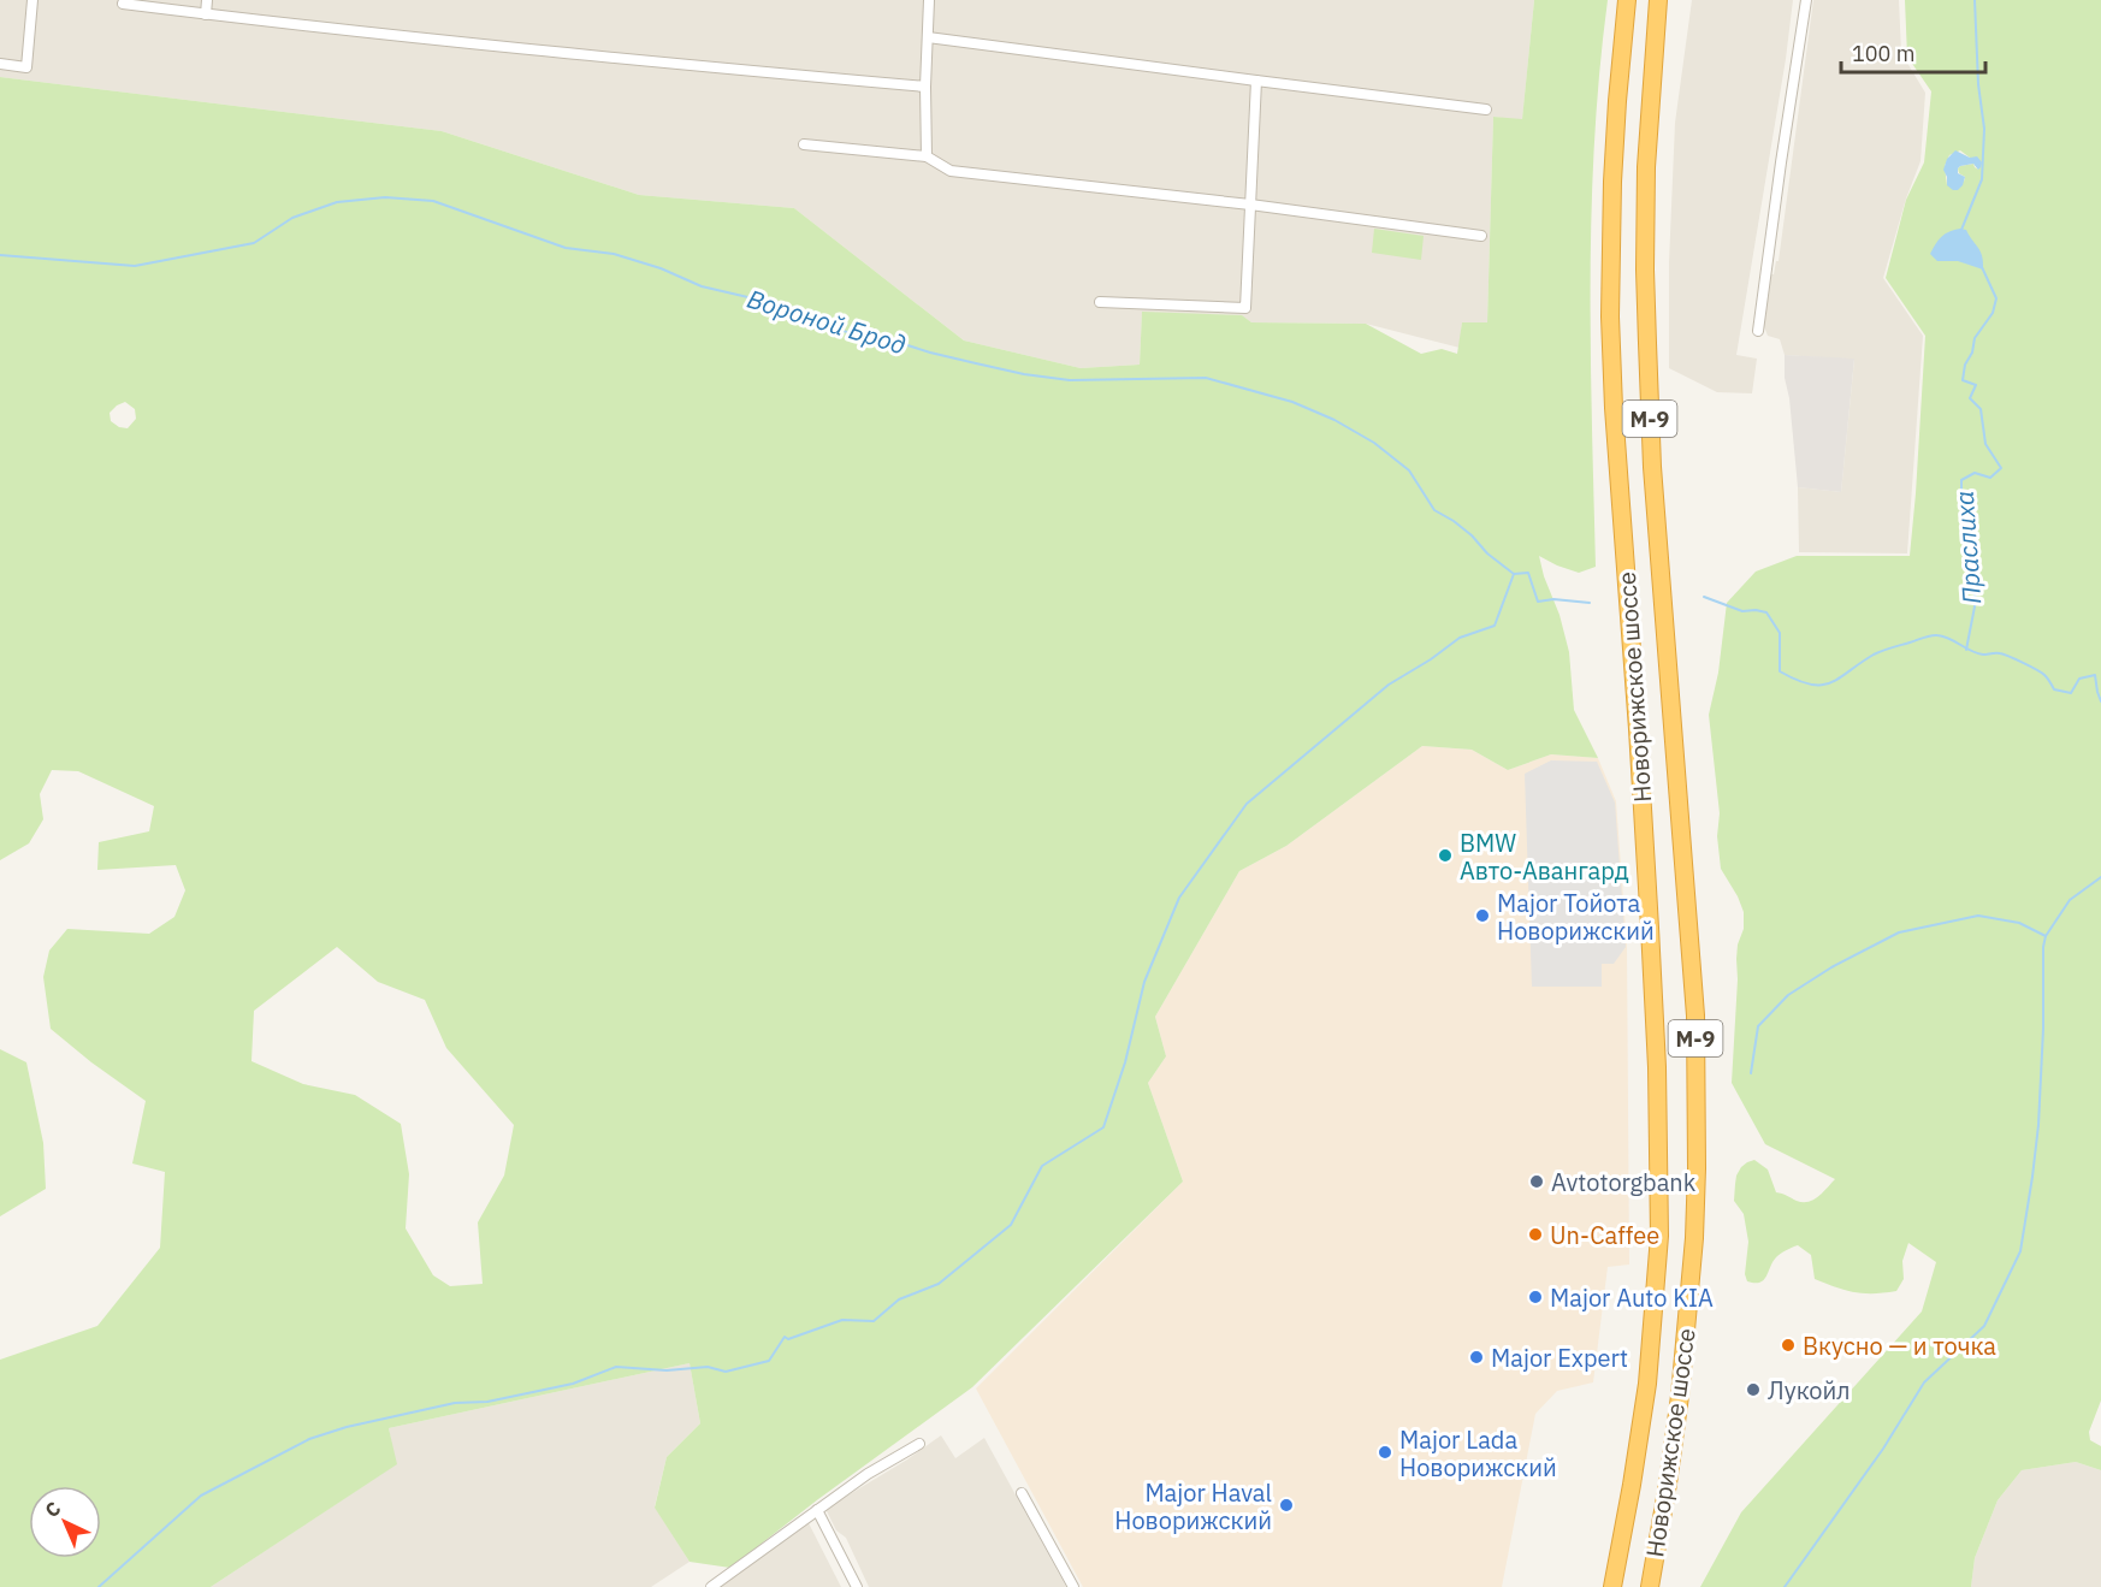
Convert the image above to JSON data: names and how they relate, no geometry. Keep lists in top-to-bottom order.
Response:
{
  "streets": {
    "highway": ["М-9", "Новорижское шоссе"]
  },
  "water": ["Вороной Брод", "Праслиха"],
  "places": [
    "BMW Авто-Авангард",
    "Major Тойота Новорижский",
    "Avtotorgbank",
    "Un-Caffee",
    "Major Auto KIA",
    "Вкусно — и точка",
    "Major Expert",
    "Лукойл",
    "Major Lada Новорижский",
    "Major Haval Новорижский"
  ],
  "scale_bar": "100 m",
  "north": "top left"
}
